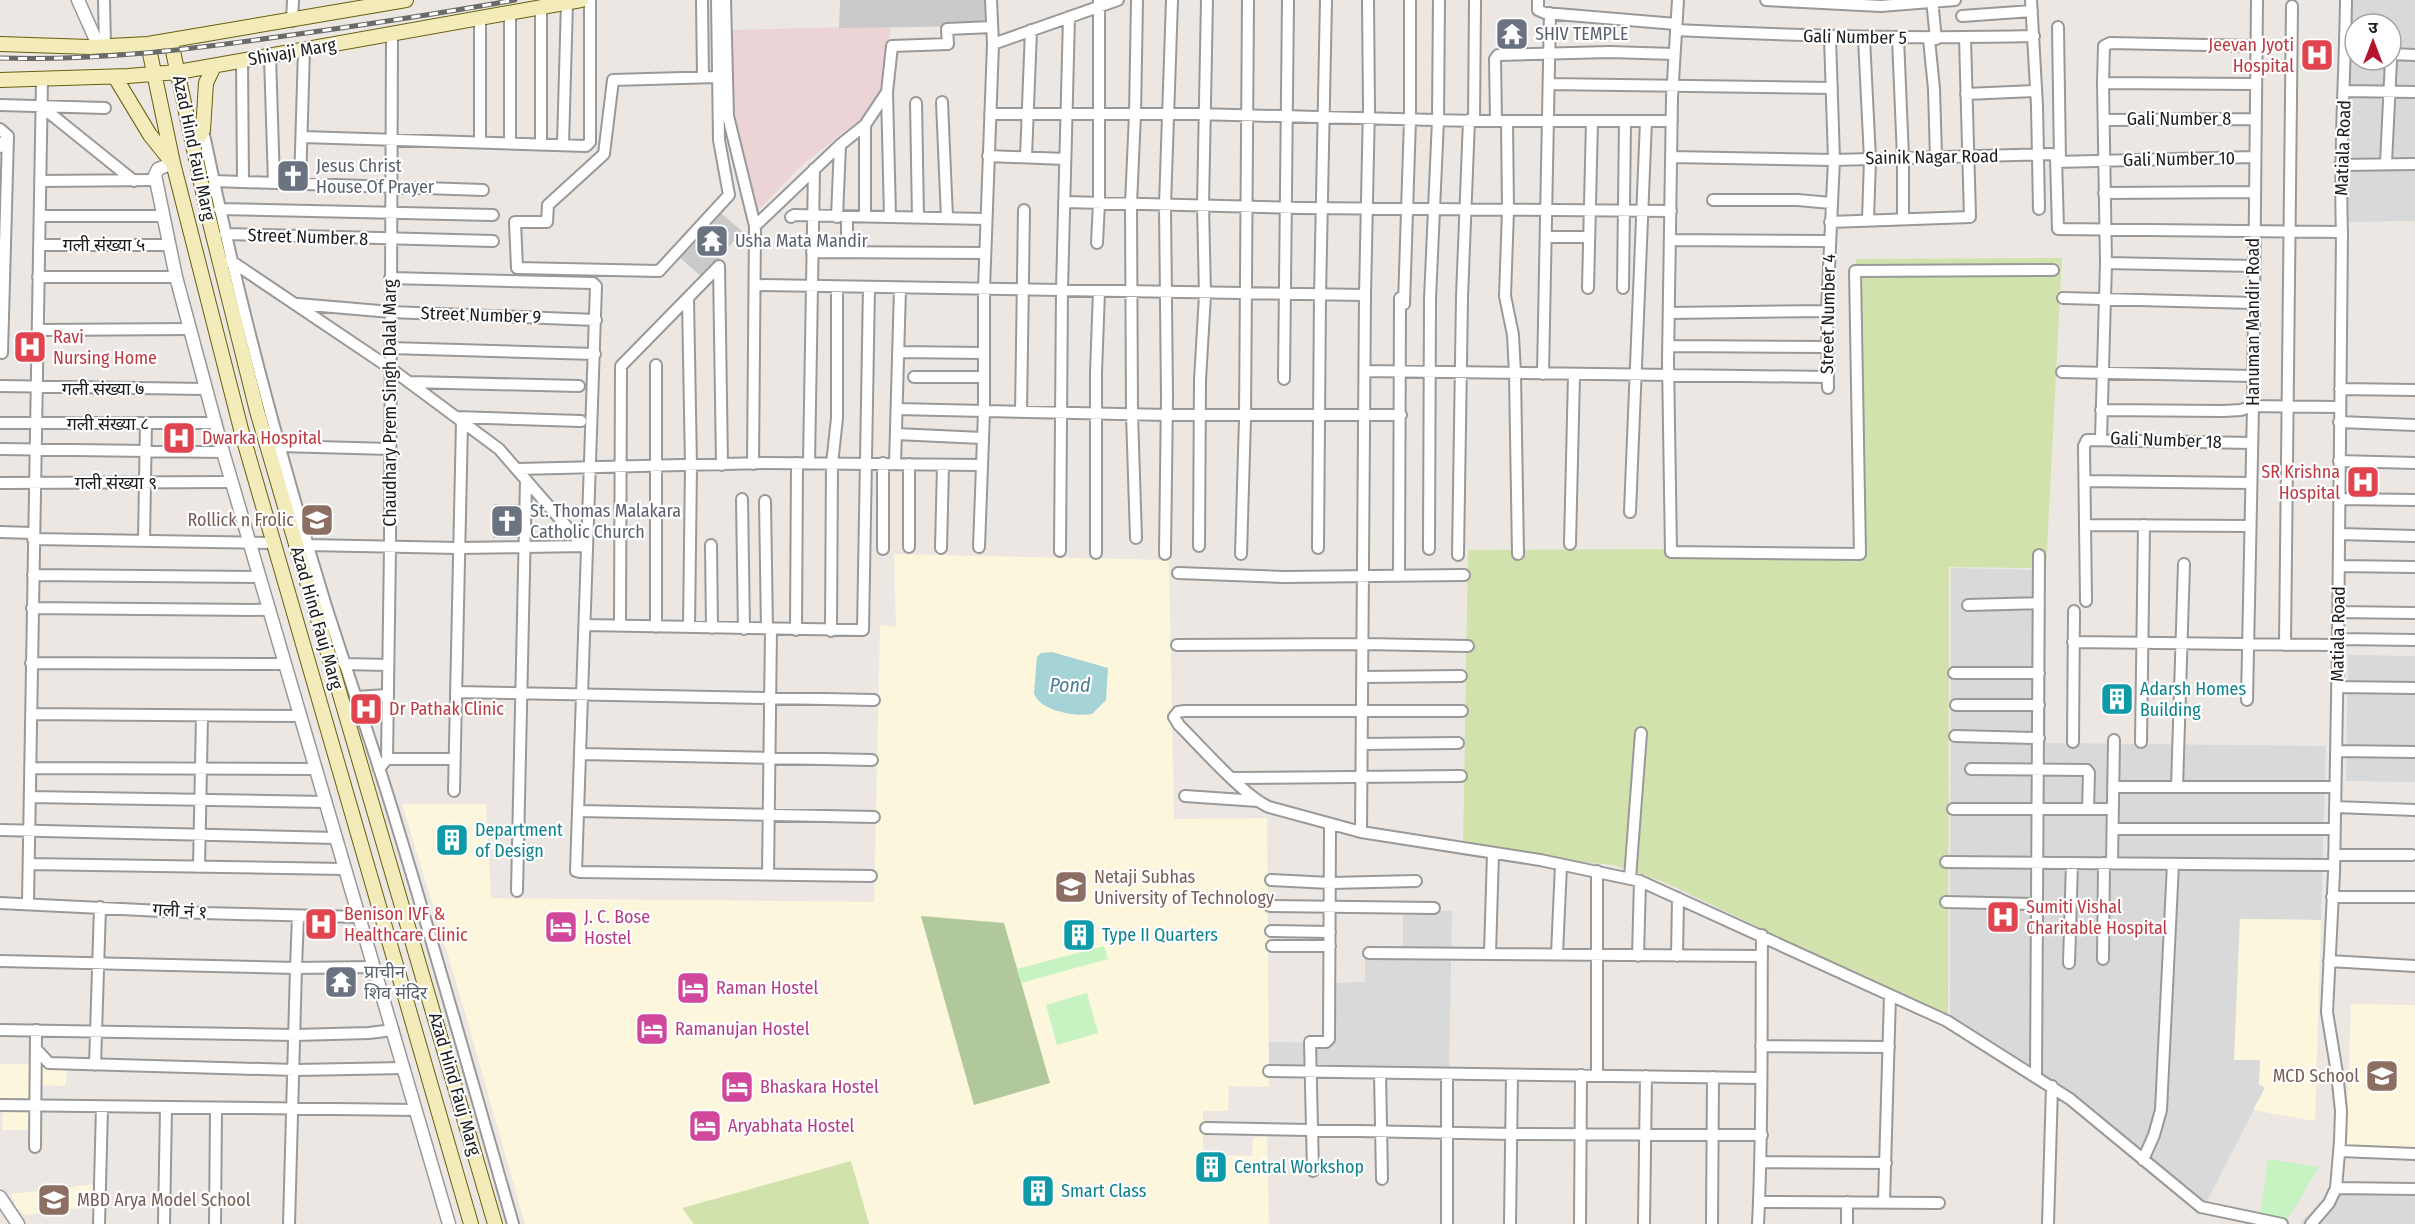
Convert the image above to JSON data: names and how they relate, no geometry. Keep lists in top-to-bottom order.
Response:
{
  "streets": {
    "main road": ["Shivaji Marg", "Azad Hind Fauj Marg"],
    "street": [
      "Gali Number 5",
      "Gali Number 8",
      "Matiala Road",
      "Sainik Nagar Road",
      "Gali Number 10",
      "Street Number 8",
      "गली संख्या ५",
      "Street Number 4",
      "Street Number 9",
      "Hanuman Mandir Road",
      "गली संख्या ७",
      "Chaudhary Prem Singh Dalal Marg",
      "गली संख्या ८",
      "Gali Number 18",
      "गली संख्या ९",
      "गली नं १"
    ]
  },
  "crossings": [
    ["Gali Number 5", "Street Number 4"],
    ["Shivaji Marg", "Azad Hind Fauj Marg"],
    ["Shivaji Marg", "Chaudhary Prem Singh Dalal Marg"],
    ["Gali Number 8", "Hanuman Mandir Road"],
    ["Sainik Nagar Road", "Street Number 4"],
    ["Gali Number 10", "Hanuman Mandir Road"],
    ["Street Number 8", "Chaudhary Prem Singh Dalal Marg"],
    ["Street Number 9", "Chaudhary Prem Singh Dalal Marg"],
    ["Hanuman Mandir Road", "Gali Number 18"]
  ],
  "water": ["Pond"],
  "places": {
    "temple": ["SHIV TEMPLE", "Usha Mata Mandir", "प्राचीन शिव मंदिर"],
    "hospital": [
      "Jeevan Jyoti Hospital",
      "Ravi Nursing Home",
      "Dwarka Hospital",
      "SR Krishna Hospital",
      "Dr Pathak Clinic",
      "Sumiti Vishal Charitable Hospital",
      "Benison IVF & Healthcare Clinic"
    ],
    "church": ["Jesus Christ House Of Prayer", "St. Thomas Malakara Catholic Church"],
    "school or university": [
      "Rollick n Frolic",
      "Netaji Subhas University of Technology",
      "MCD School",
      "MBD Arya Model School"
    ],
    "building": [
      "Adarsh Homes Building",
      "Department of Design",
      "Type II Quarters",
      "Central Workshop",
      "Smart Class"
    ],
    "hotel": [
      "J. C. Bose Hostel",
      "Raman Hostel",
      "Ramanujan Hostel",
      "Bhaskara Hostel",
      "Aryabhata Hostel"
    ]
  },
  "north": "top"
}
